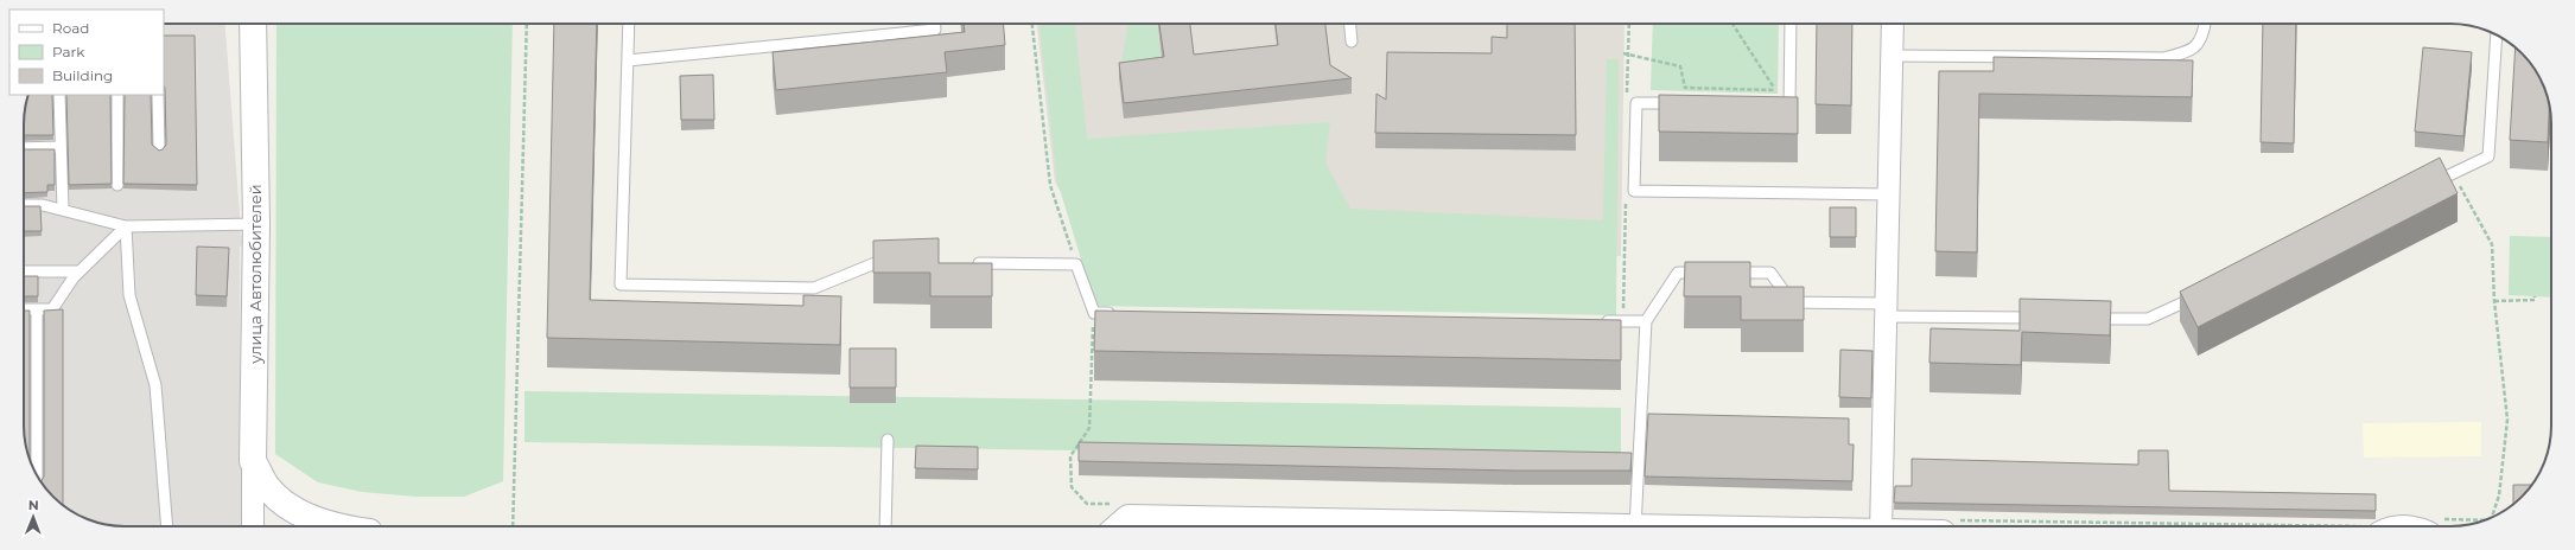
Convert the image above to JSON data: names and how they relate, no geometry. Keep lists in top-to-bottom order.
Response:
{
  "streets": {
    "street": ["улица Автолюбителей"]
  },
  "legend": ["Road", "Park", "Building"],
  "north": "top"
}
